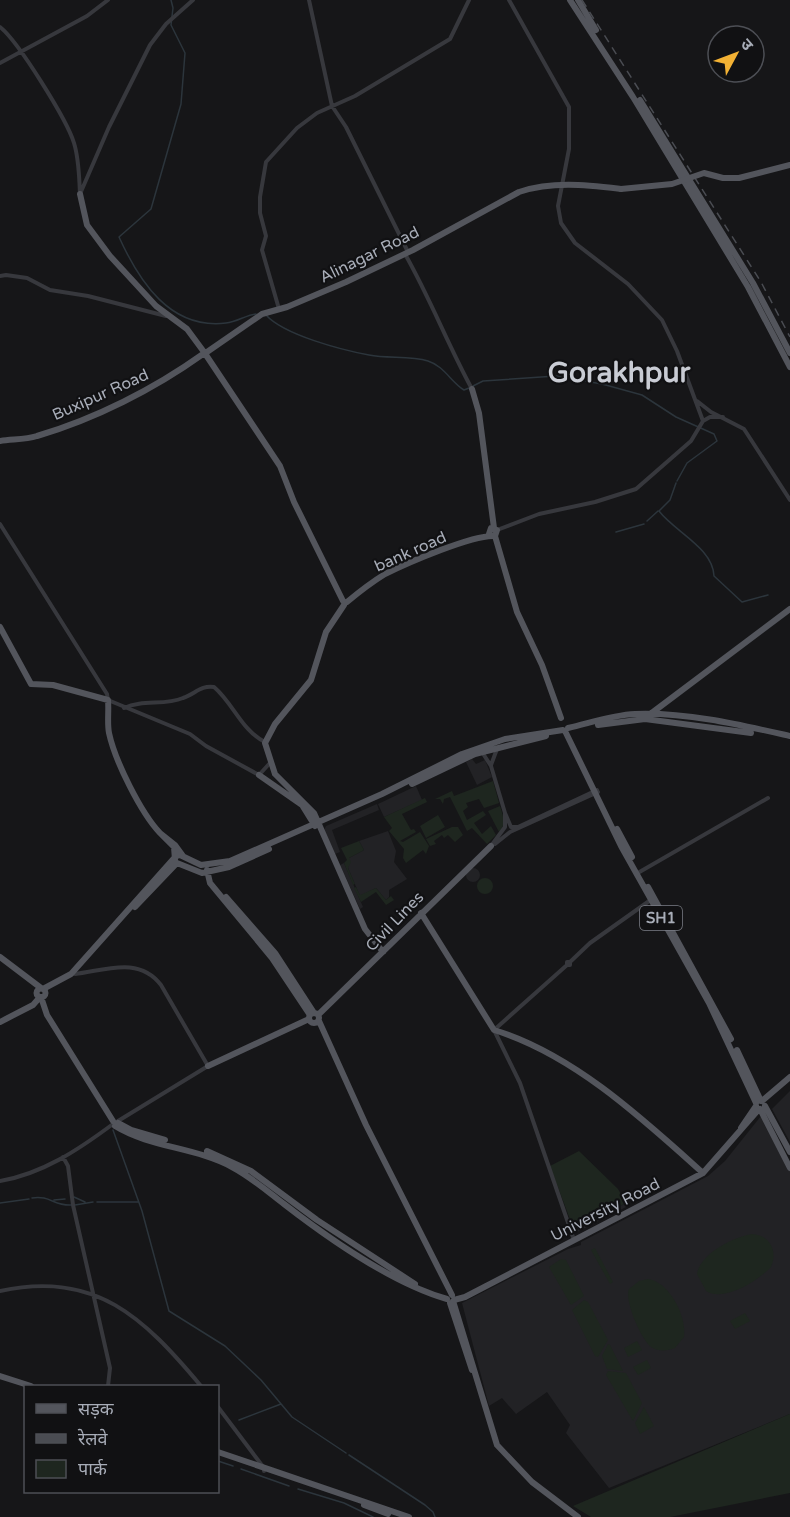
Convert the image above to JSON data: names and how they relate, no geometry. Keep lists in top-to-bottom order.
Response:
{
  "streets": {
    "main road": [
      "Alinagar Road",
      "Buxipur Road",
      "bank road",
      "SH1",
      "Civil Lines",
      "University Road"
    ]
  },
  "crossings": [
    ["Alinagar Road", "Buxipur Road"],
    ["SH1", "University Road"]
  ],
  "districts": ["Gorakhpur"],
  "legend": ["सड़क", "रेलवे", "पार्क"],
  "north": "top right"
}
